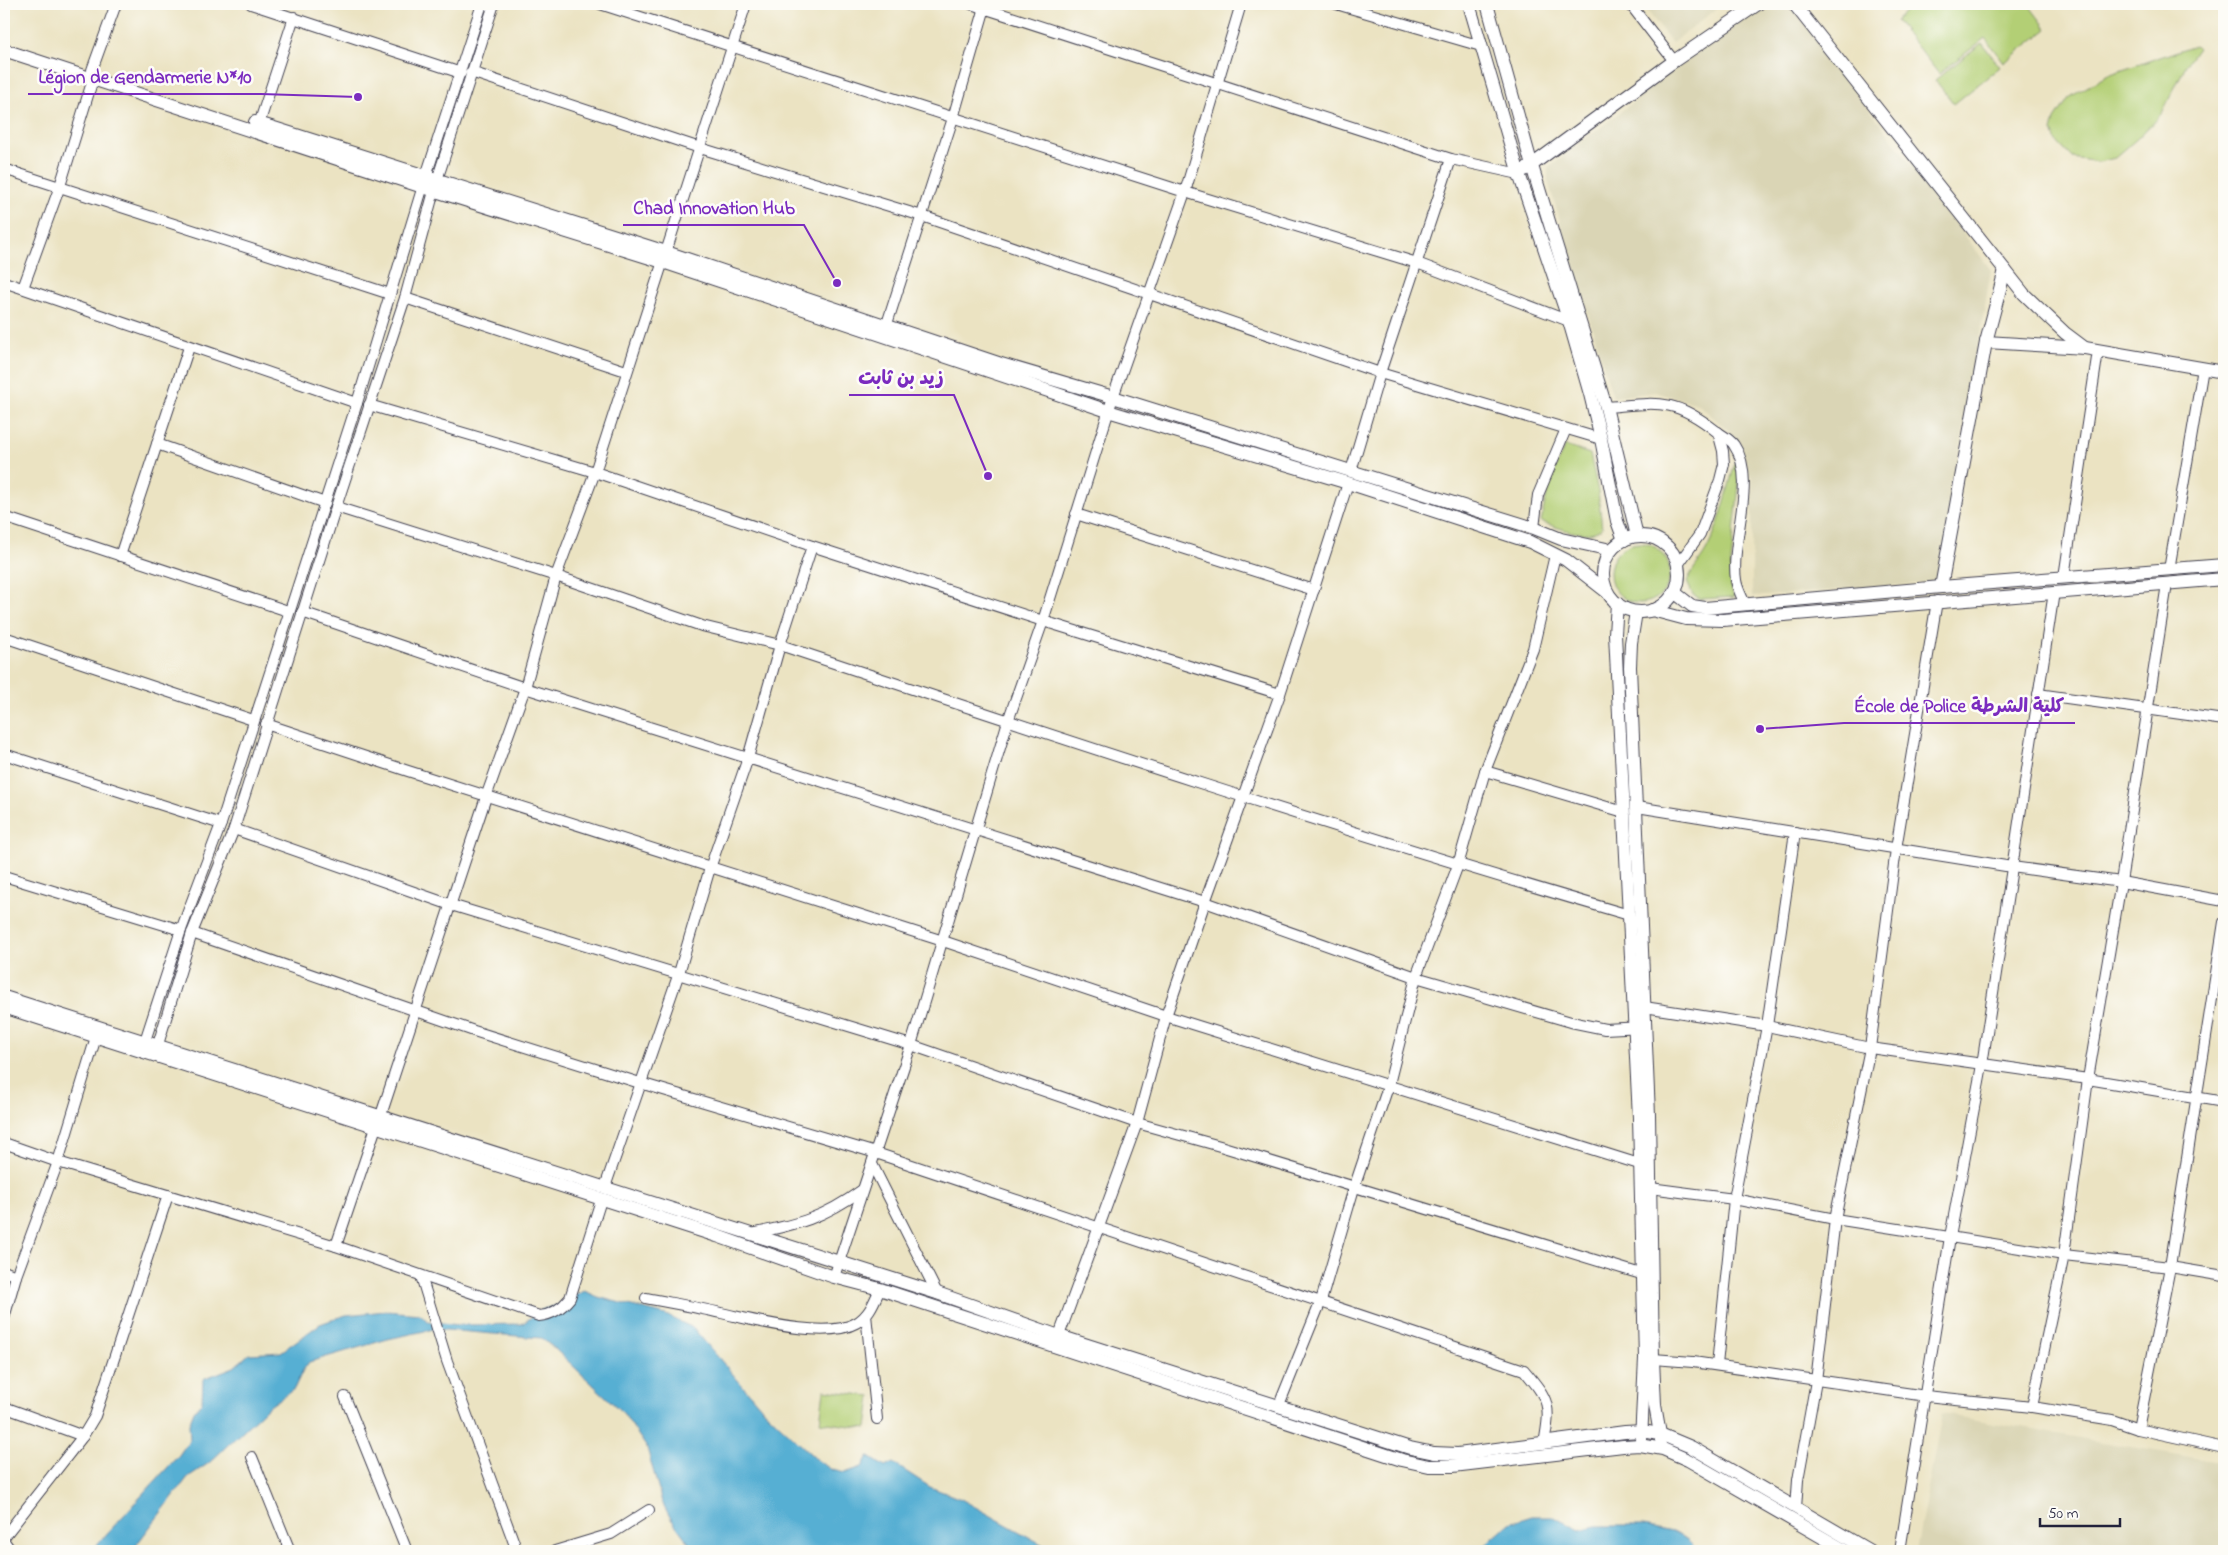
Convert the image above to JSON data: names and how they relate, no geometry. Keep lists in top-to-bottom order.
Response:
{
  "places": [
    "Légion de Gendarmerie N*10",
    "Chad Innovation Hub",
    "زيد بن ثابت",
    "École de Police كلية الشرطة"
  ],
  "scale_bar": "50 m"
}
